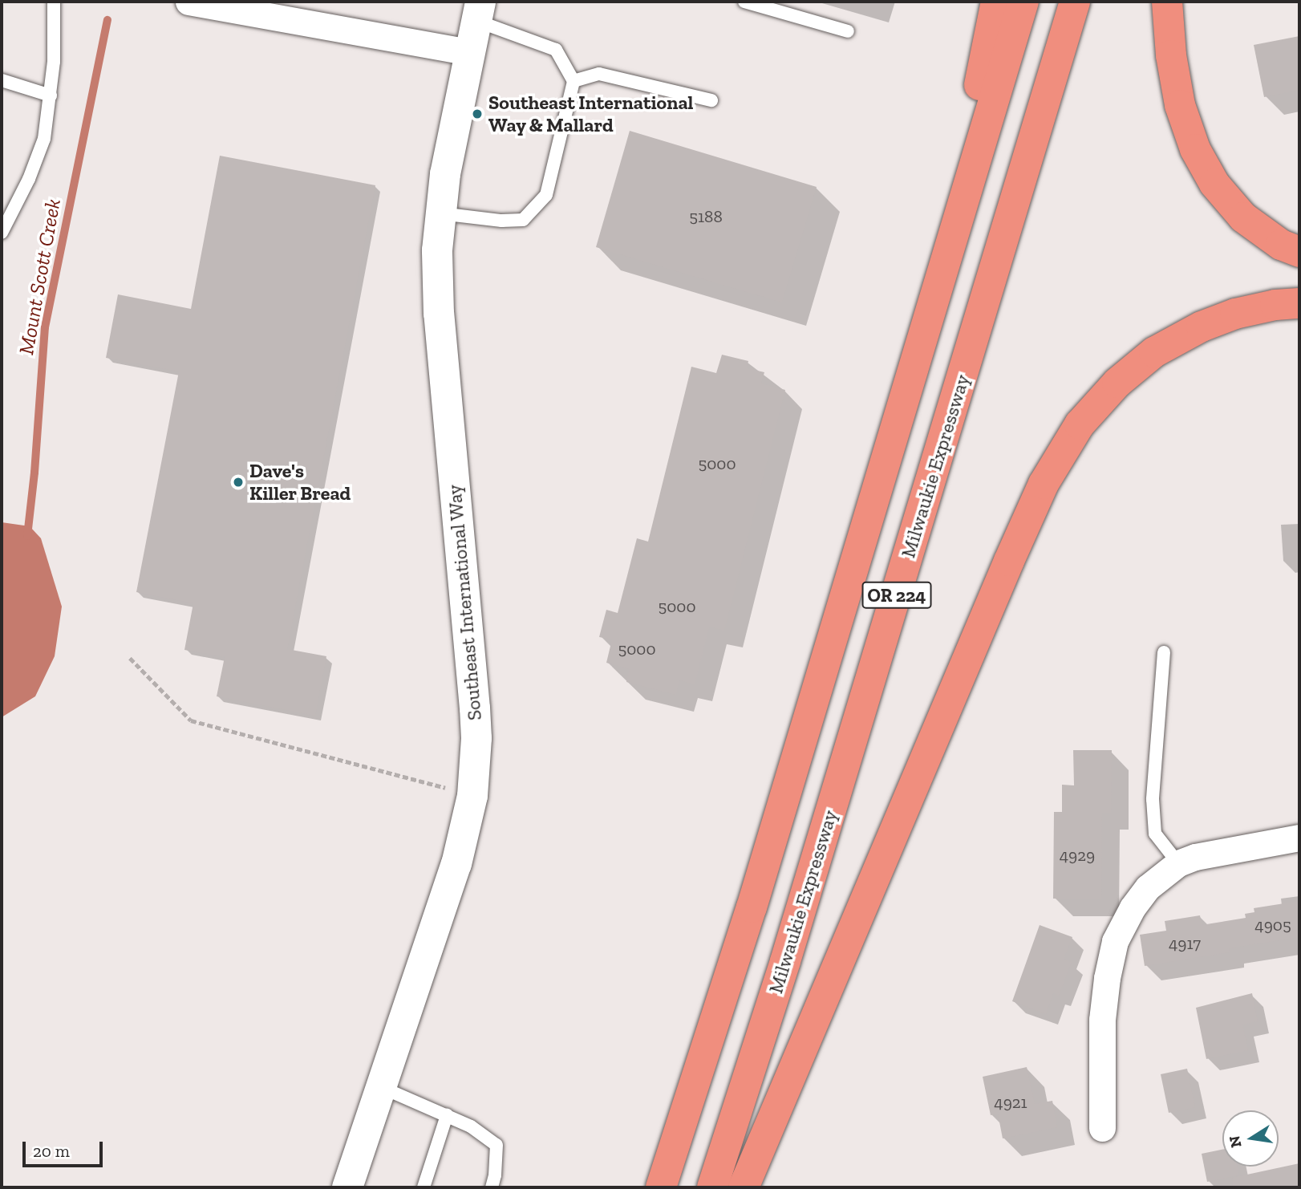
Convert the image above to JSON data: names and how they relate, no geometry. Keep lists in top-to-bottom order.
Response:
{
  "streets": {
    "highway": ["Milwaukie Expressway", "OR 224"],
    "street": ["Southeast International Way"]
  },
  "water": ["Mount Scott Creek"],
  "places": ["Southeast International Way & Mallard", "Dave's Killer Bread"],
  "house_numbers": [
    "5188",
    "5000",
    "5000",
    "5000",
    "4929",
    "4905",
    "4917",
    "4921"
  ],
  "scale_bar": "20 m",
  "north": "left"
}
